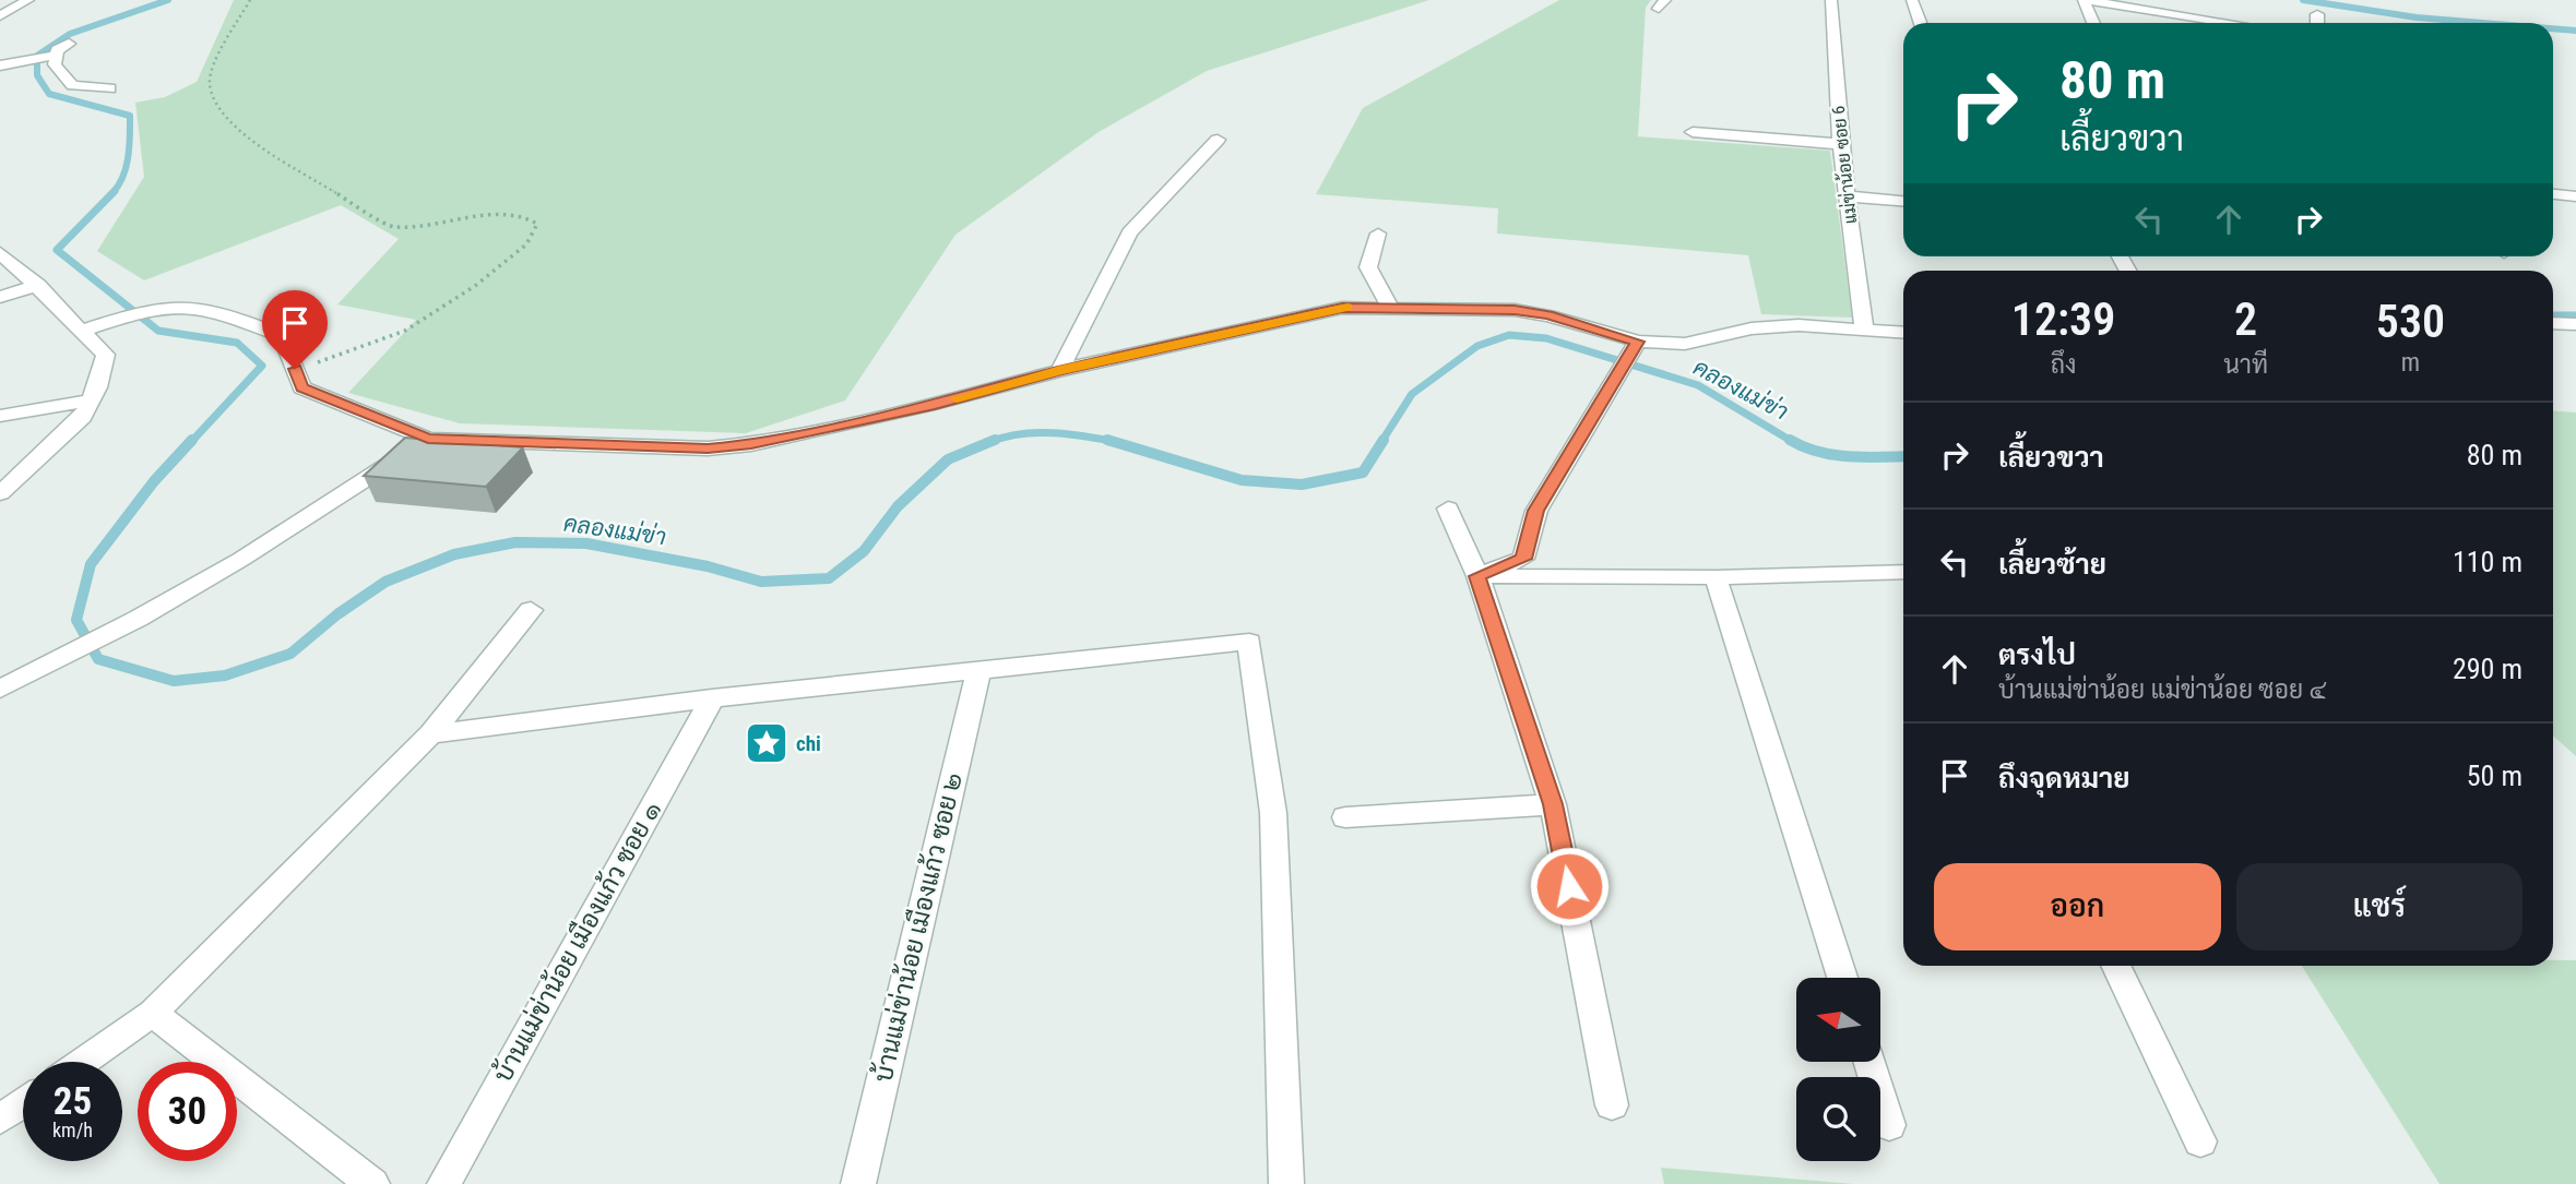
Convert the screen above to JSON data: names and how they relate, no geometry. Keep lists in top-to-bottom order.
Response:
{
  "streets": {
    "street": ["แม่ข่าน้อย ซอย 6", "บ้านแม่ข่าน้อย เมืองแก้ว ซอย ๒", "บ้านแม่ข่าน้อย เมืองแก้ว ซอย ๑"]
  },
  "water": ["คลองแม่ข่า"],
  "places": {
    "place": ["chi"]
  },
  "north": "left",
  "page": {
    "turn": ["80 m", "เลี้ยวขวา"],
    "eta": [
      "12:39",
      "ถึง",
      "2",
      "นาที",
      "530",
      "m"
    ],
    "list": [
      {
        "name": "เลี้ยวขวา",
        "value": "80 m"
      },
      {
        "name": "เลี้ยวซ้าย",
        "value": "110 m"
      },
      {
        "name": "ตรงไป",
        "note": "บ้านแม่ข่าน้อย แม่ข่าน้อย ซอย ๔",
        "value": "290 m"
      },
      {
        "name": "ถึงจุดหมาย",
        "value": "50 m"
      }
    ],
    "buttons": ["ออก", "แชร์"],
    "speed": "25 km/h",
    "limit": "30"
  }
}
